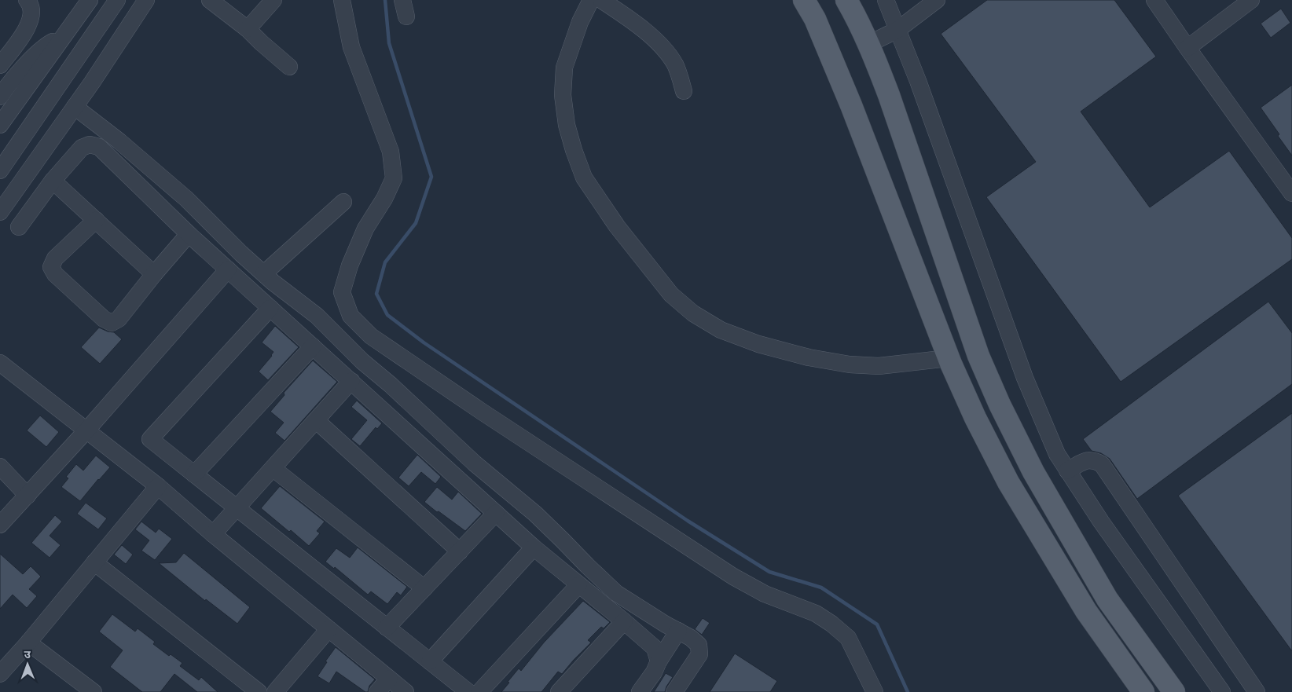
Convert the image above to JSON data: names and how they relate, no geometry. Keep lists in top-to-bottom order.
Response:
{
  "north": "top"
}
